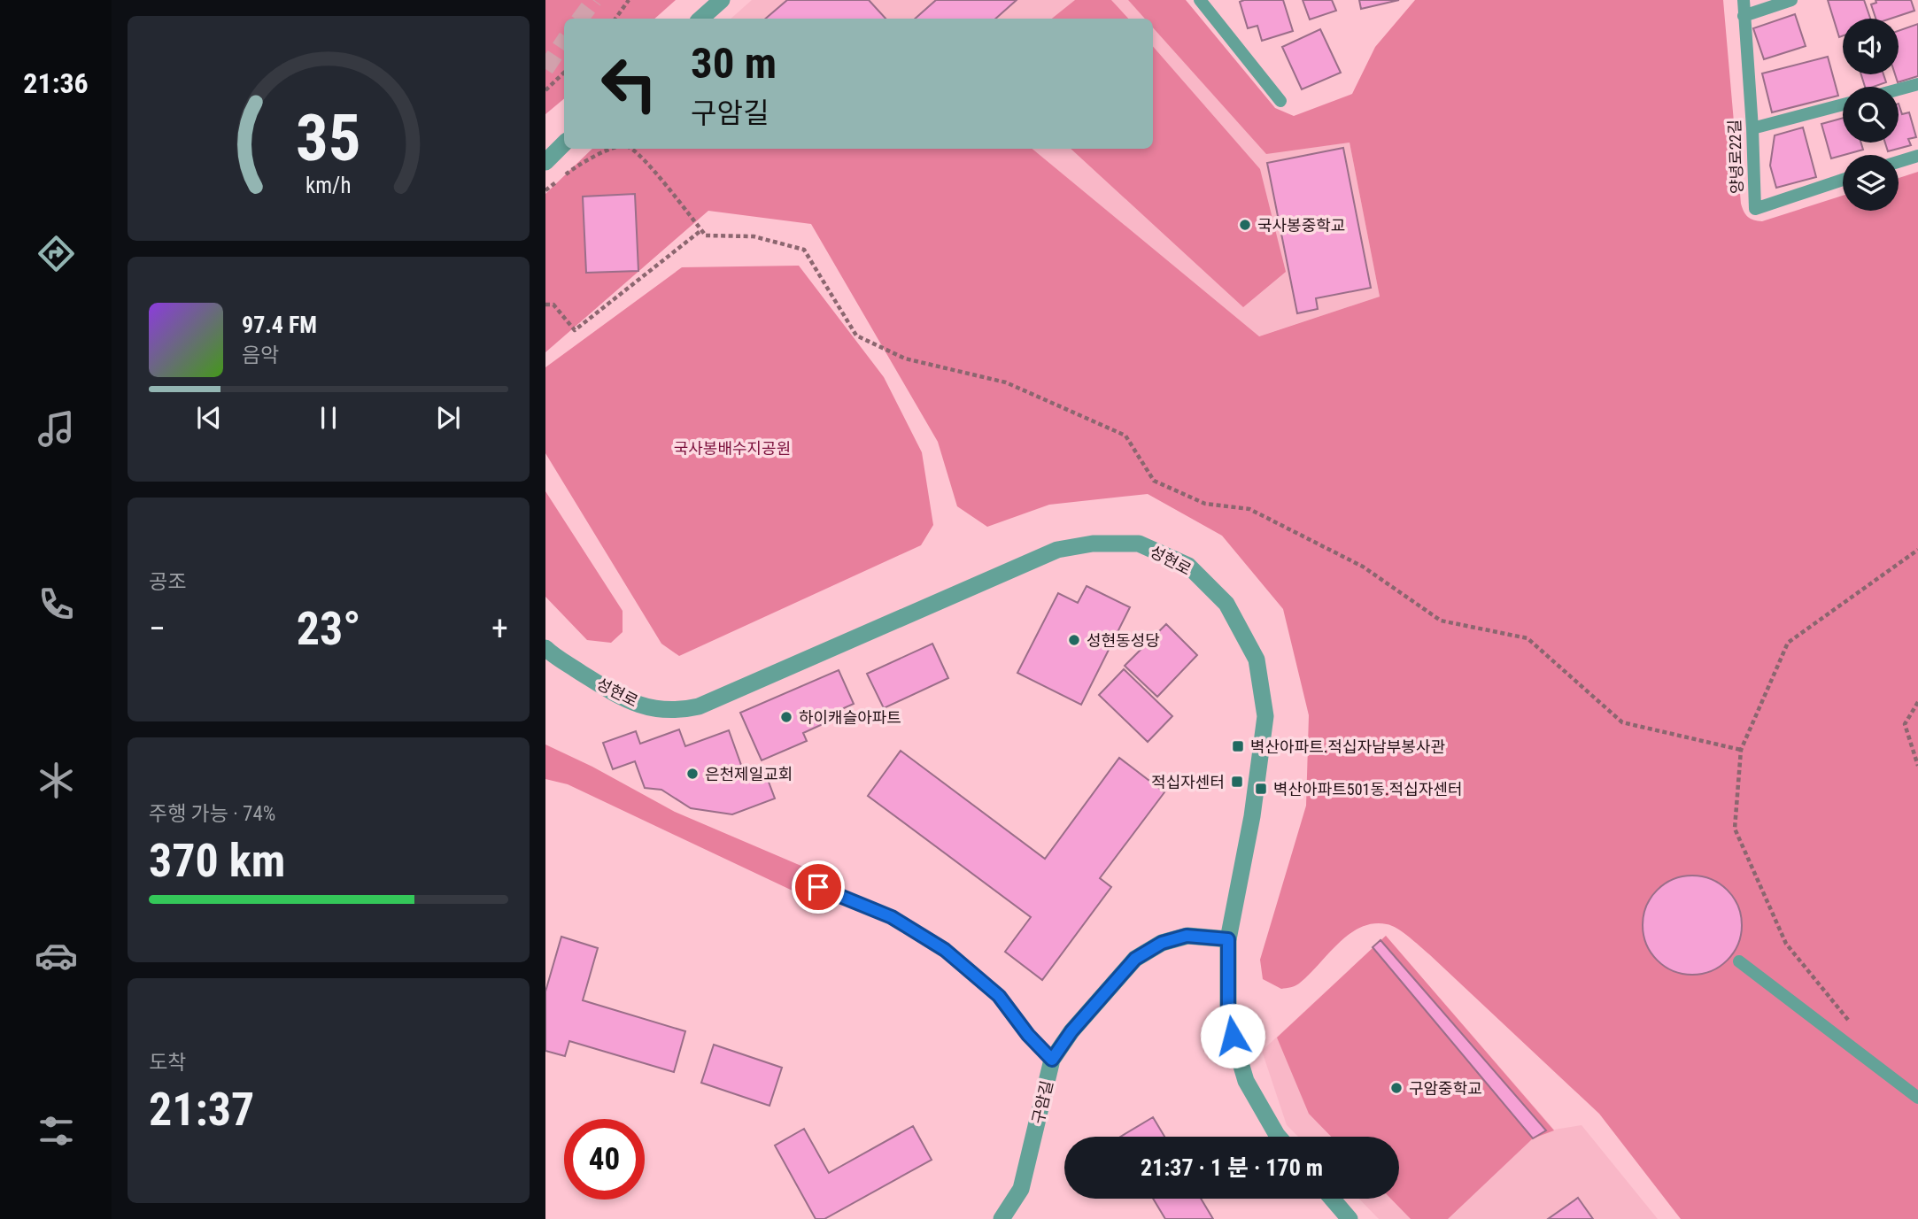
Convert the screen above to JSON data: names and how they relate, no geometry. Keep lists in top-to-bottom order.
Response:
{
  "streets": {
    "street": ["성현로", "구암길"],
    "lane": ["양녕로22길"]
  },
  "crossings": [
    ["성현로", "구암길"]
  ],
  "parks": ["국사봉배수지공원"],
  "places": {
    "other": [
      "국사봉중학교",
      "성현동성당",
      "하이캐슬아파트",
      "은천제일교회",
      "구암중학교"
    ],
    "transit": ["벽산아파트.적십자남부봉사관", "적십자센터", "벽산아파트501동.적십자센터"]
  },
  "page": {
    "tabs": "21:36",
    "turn": ["30 m", "구암길"],
    "song": ["97.4 FM", "음악"],
    "tile": [
      "공조",
      ["주행 가능 · 74%", "370 km"],
      ["도착", "21:37"]
    ],
    "heat": ["−", "23°", "+"],
    "limit": "40",
    "trip": "21:37 · 1 분 · 170 m",
    "gauge": ["35", "km/h"]
  }
}
